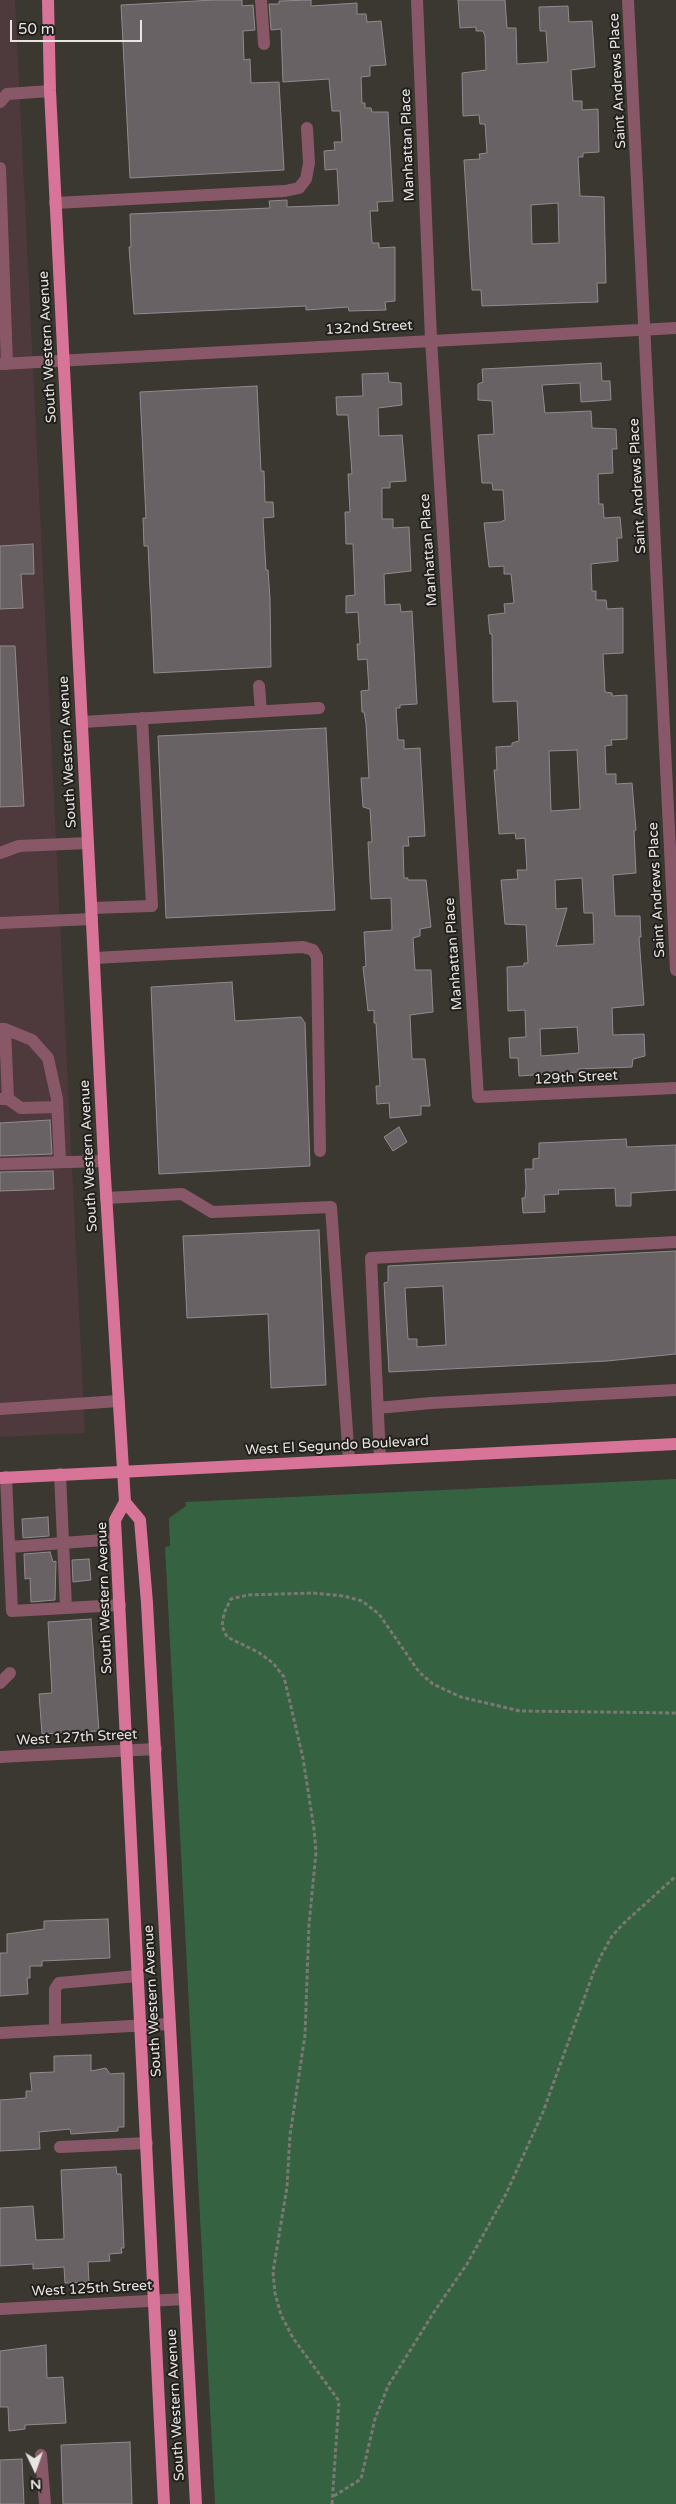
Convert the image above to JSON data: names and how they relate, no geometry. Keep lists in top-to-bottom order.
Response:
{
  "streets": {
    "main road": ["South Western Avenue", "West El Segundo Boulevard"],
    "street": [
      "Saint Andrews Place",
      "Manhattan Place",
      "132nd Street",
      "129th Street",
      "West 127th Street",
      "West 125th Street"
    ]
  },
  "crossings": [
    ["Saint Andrews Place", "132nd Street"],
    ["Manhattan Place", "132nd Street"],
    ["Manhattan Place", "129th Street"],
    ["132nd Street", "South Western Avenue"],
    ["South Western Avenue", "West El Segundo Boulevard"],
    ["South Western Avenue", "West 127th Street"],
    ["South Western Avenue", "West 125th Street"]
  ],
  "scale_bar": "50 m",
  "north": "bottom"
}
